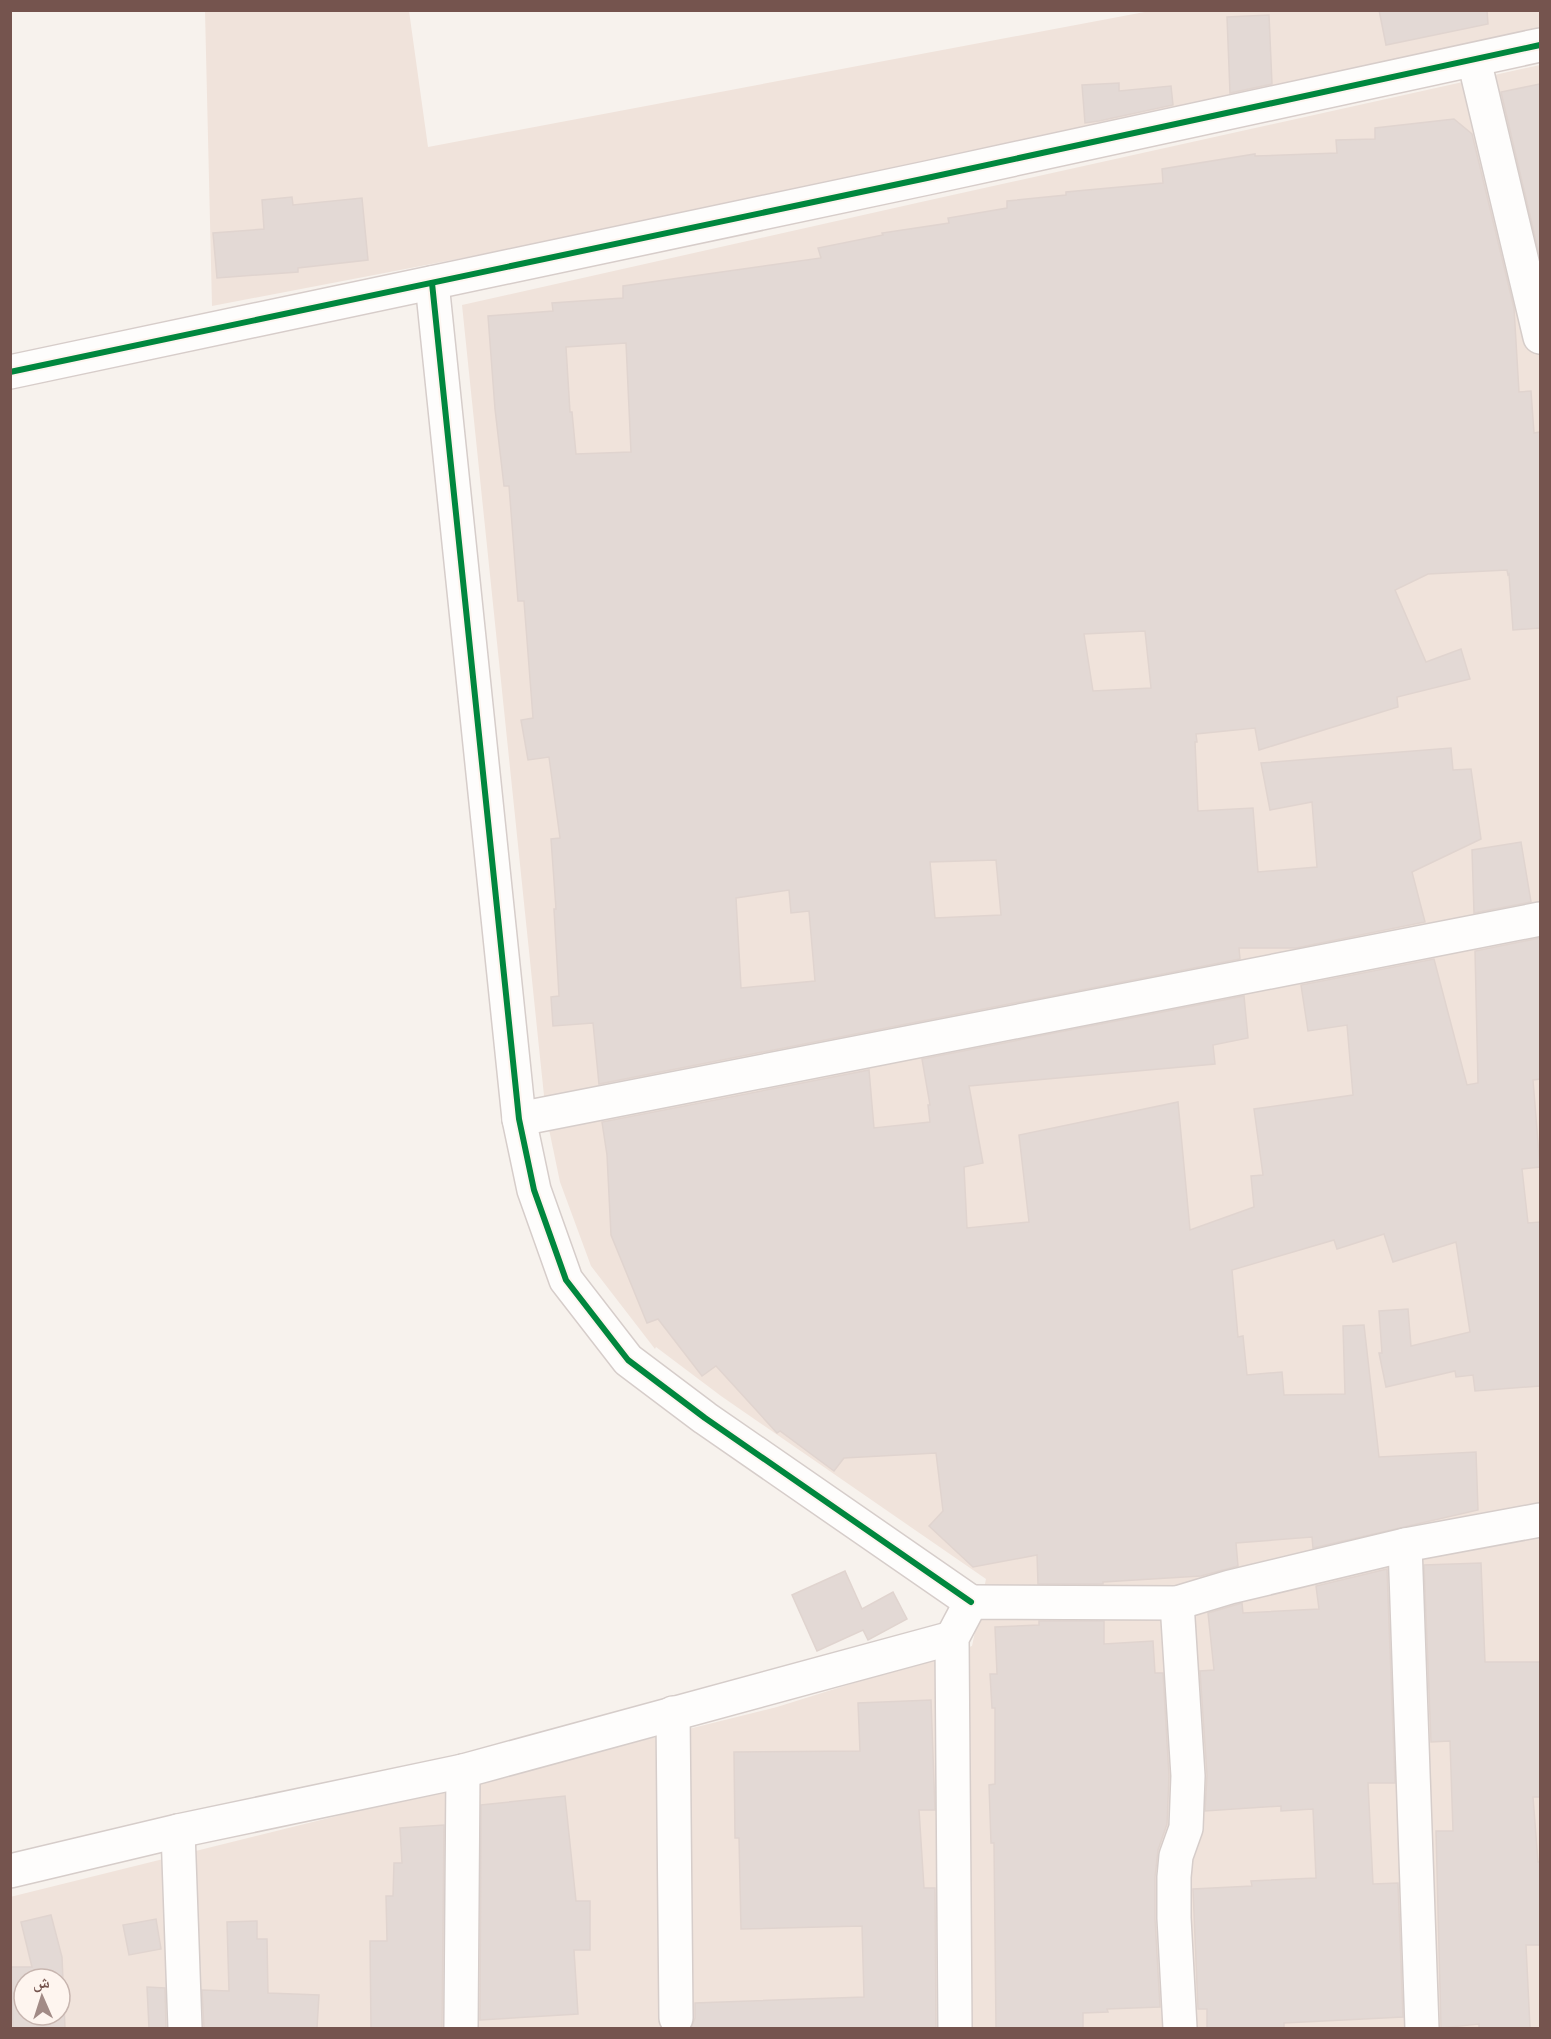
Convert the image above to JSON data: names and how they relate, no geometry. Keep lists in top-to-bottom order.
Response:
{
  "north": "top"
}
